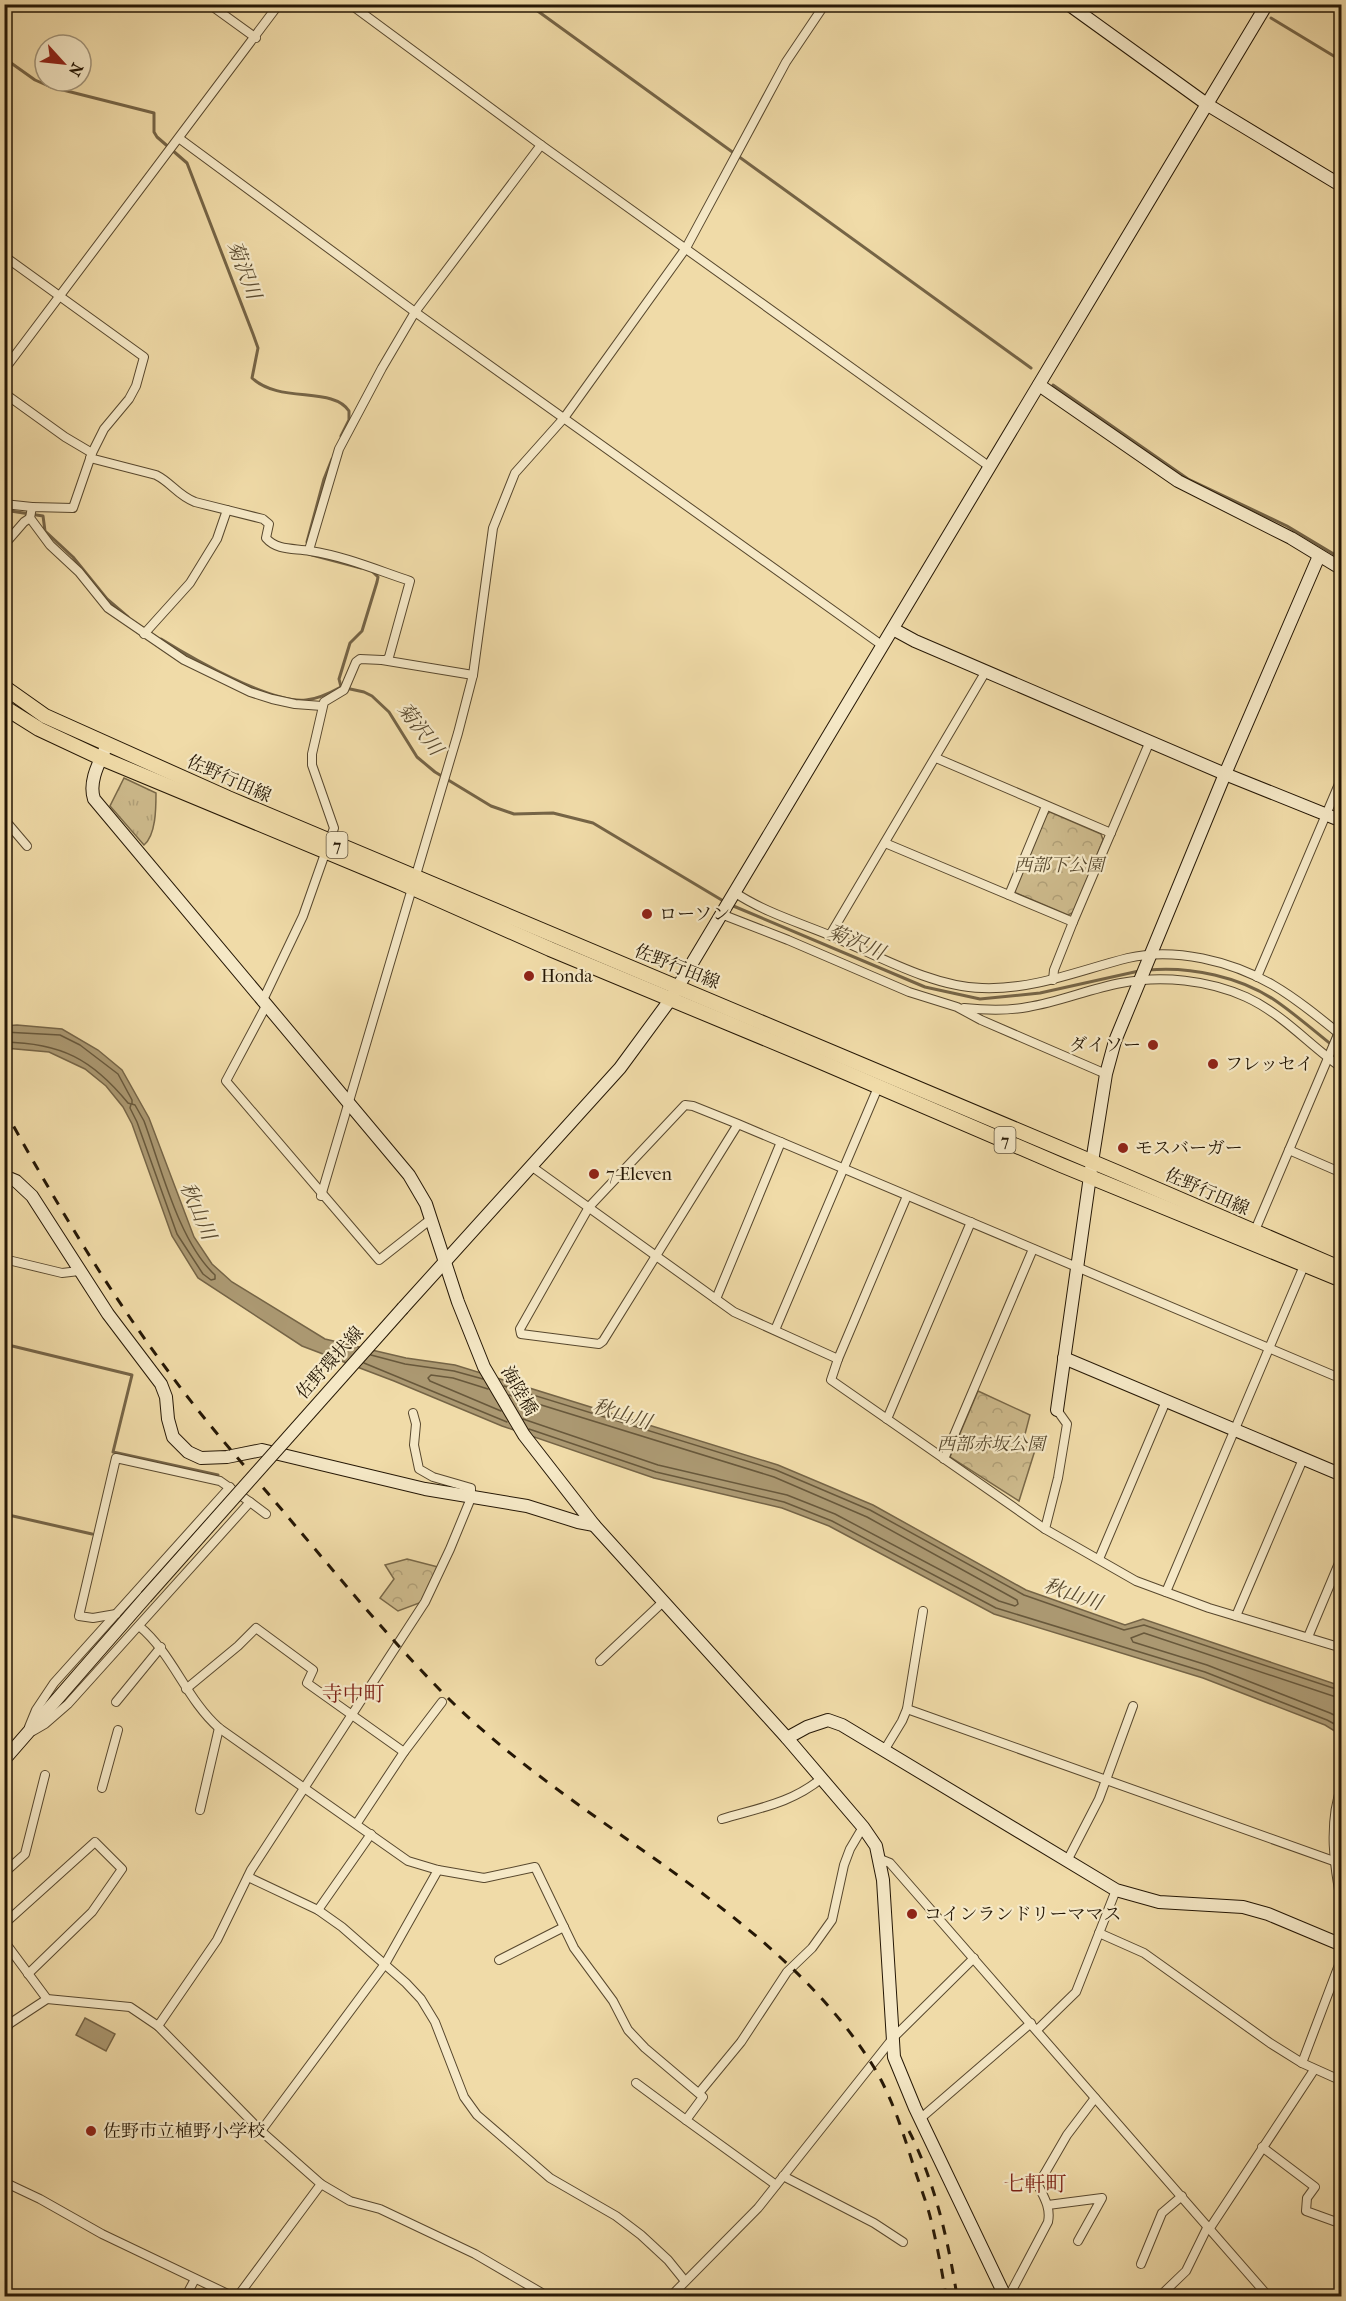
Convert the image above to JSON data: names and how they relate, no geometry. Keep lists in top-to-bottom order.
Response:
{
  "streets": {
    "main road": ["佐野行田線", "7"],
    "street": ["佐野環状線", "海陸橋"]
  },
  "crossings": [
    ["佐野行田線", "佐野環状線"],
    ["佐野行田線", "海陸橋"],
    ["佐野環状線", "海陸橋"]
  ],
  "districts": ["寺中町", "七軒町"],
  "water": ["菊沢川", "秋山川"],
  "parks": ["西部下公園", "西部赤坂公園"],
  "places": [
    "ローソン",
    "Honda",
    "ダイソー",
    "フレッセイ",
    "モスバーガー",
    "7-Eleven",
    "コインランドリーママス",
    "佐野市立植野小学校"
  ],
  "north": "bottom right"
}
